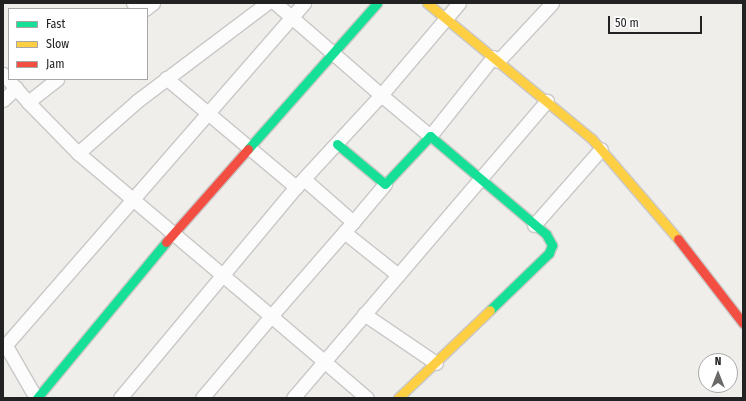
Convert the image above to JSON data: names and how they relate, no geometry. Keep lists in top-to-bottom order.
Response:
{
  "legend": ["Fast", "Slow", "Jam"],
  "scale_bar": "50 m",
  "north": "top"
}
